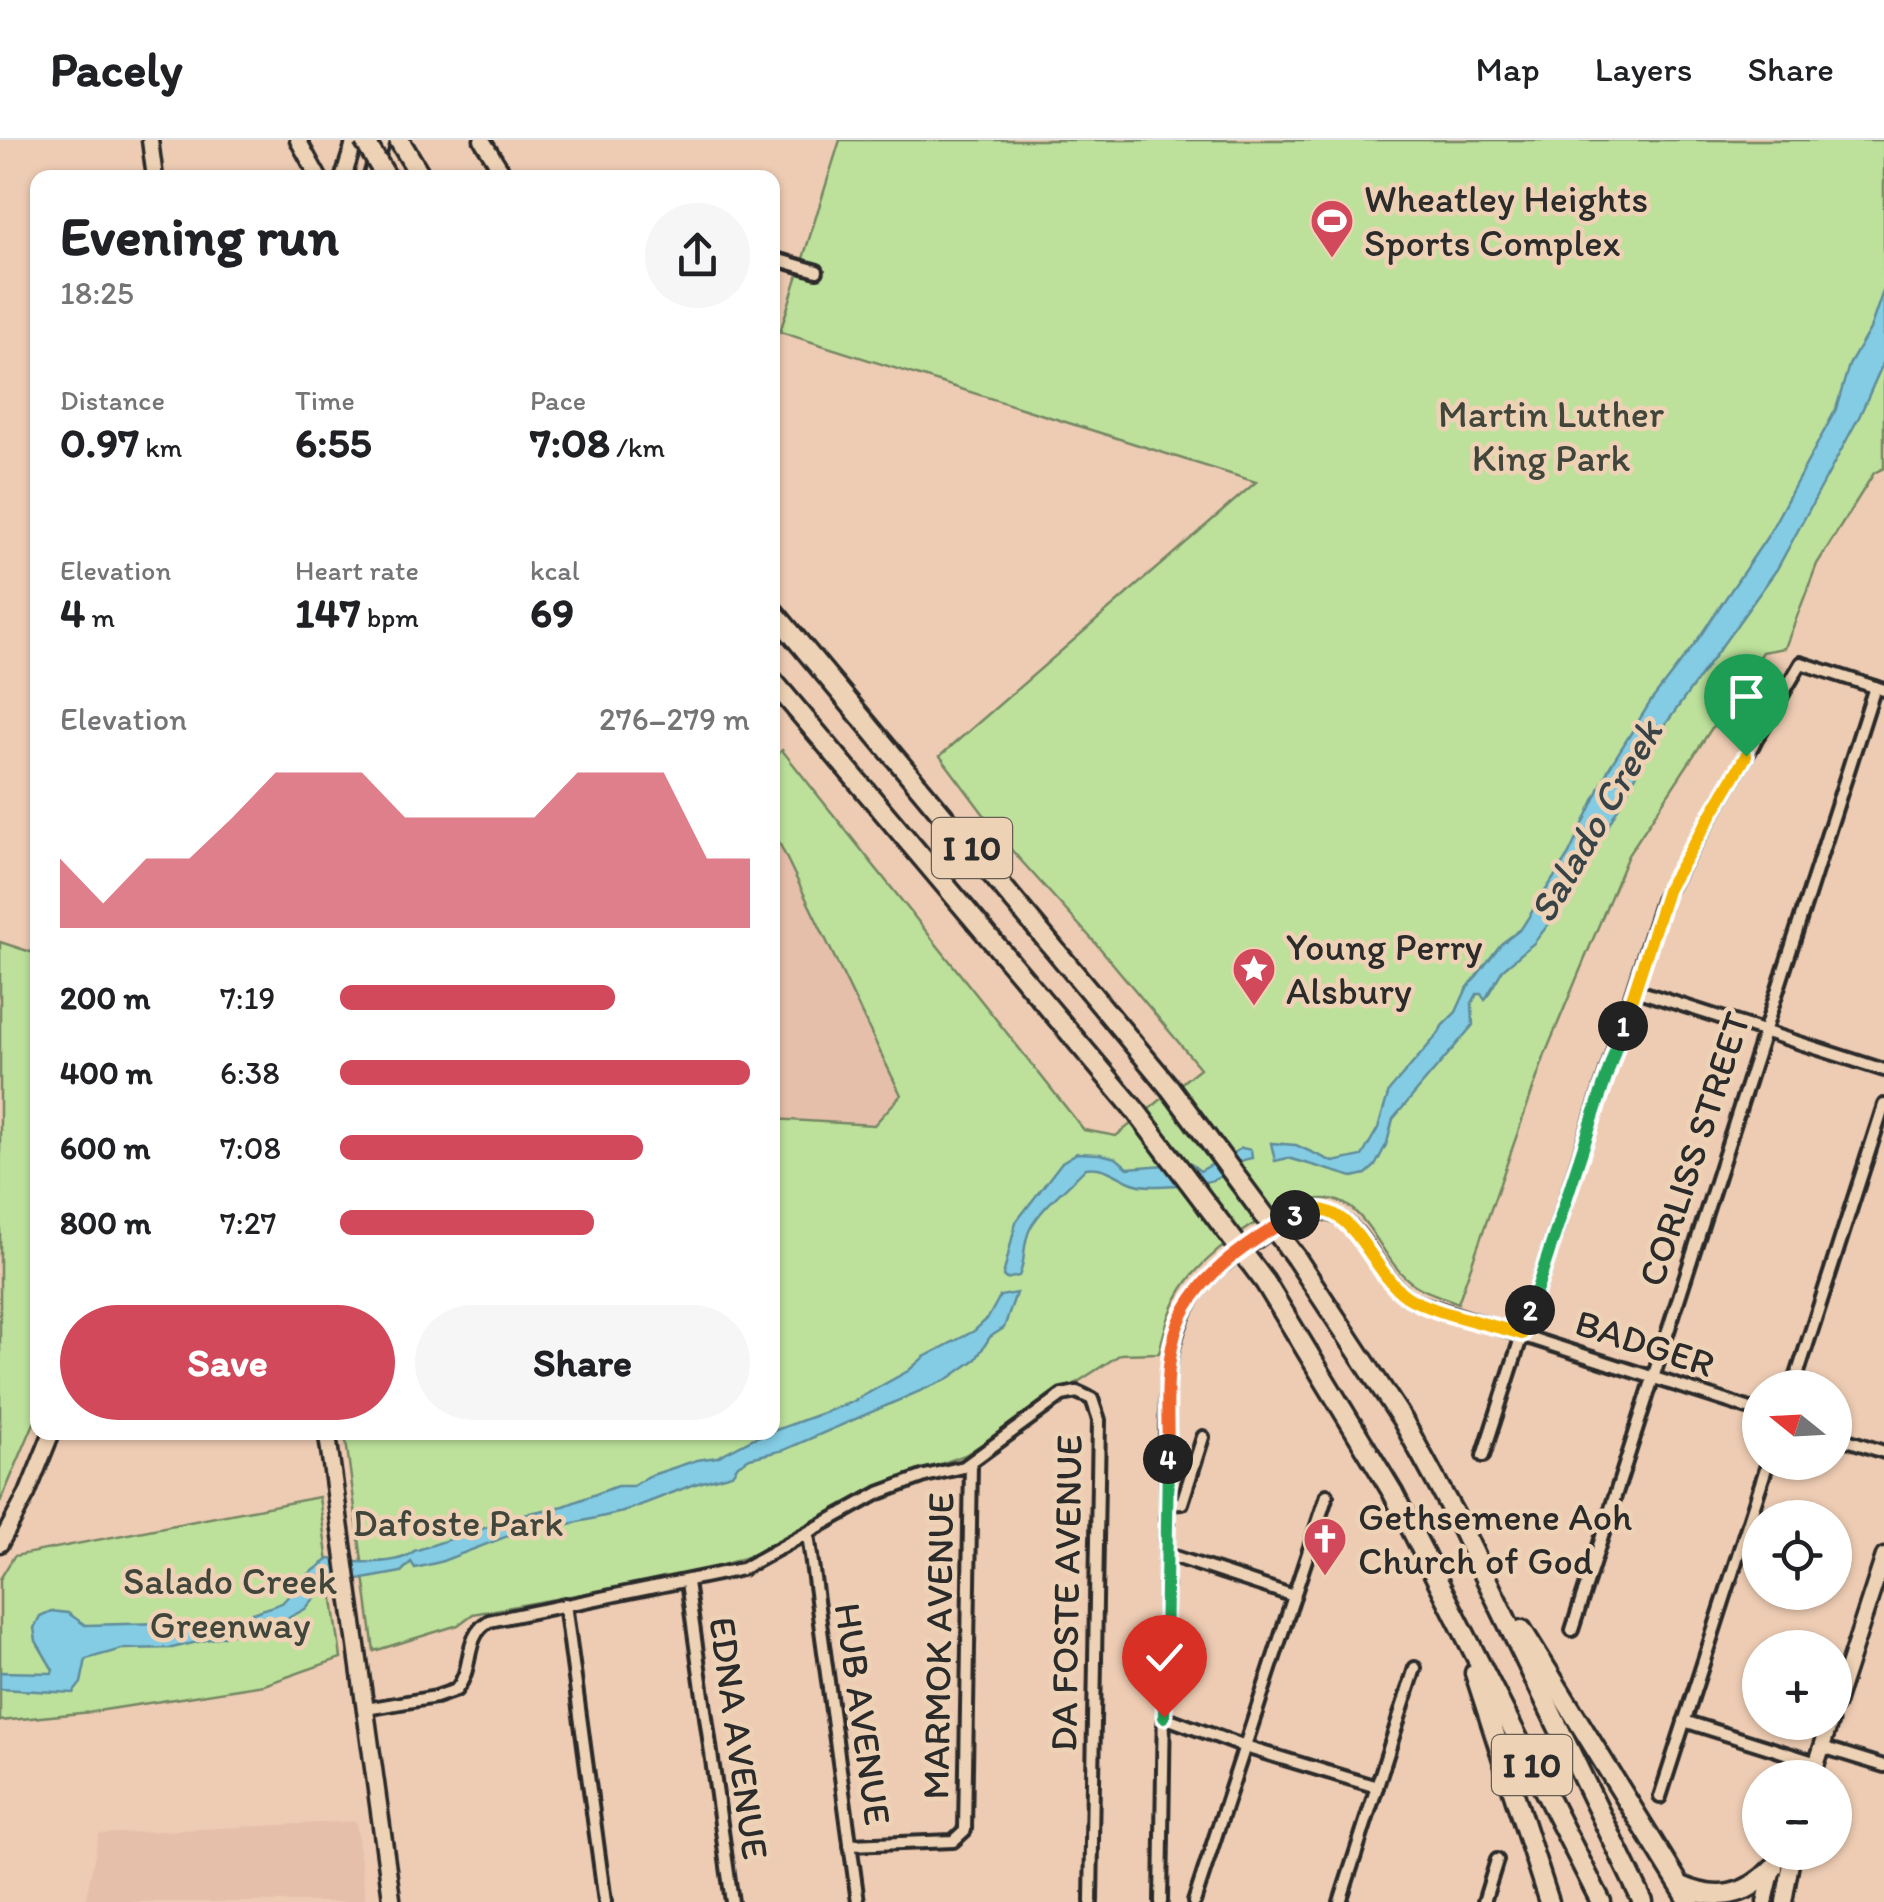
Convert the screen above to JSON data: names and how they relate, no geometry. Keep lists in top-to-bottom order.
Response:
{
  "streets": {
    "highway": ["I 10"],
    "street": [
      "CORLISS STREET",
      "BADGER",
      "DA FOSTE AVENUE",
      "MARMOK AVENUE",
      "HUB AVENUE",
      "EDNA AVENUE"
    ]
  },
  "crossings": [
    ["CORLISS STREET", "BADGER"],
    ["DA FOSTE AVENUE", "MARMOK AVENUE"],
    ["DA FOSTE AVENUE", "HUB AVENUE"],
    ["DA FOSTE AVENUE", "EDNA AVENUE"],
    ["MARMOK AVENUE", "HUB AVENUE"]
  ],
  "water": ["Salado Creek"],
  "parks": ["Martin Luther King Park", "Dafoste Park", "Salado Creek Greenway"],
  "places": {
    "sports": ["Wheatley Heights Sports Complex"],
    "place": ["Young Perry Alsbury"],
    "church": ["Gethsemene Aoh Church of God"]
  },
  "north": "left",
  "page": {
    "header": "Pacely",
    "nav": ["Map", "Layers", "Share"],
    "heading": ["Evening run", "18:25"],
    "stats": [
      ["Distance", "0.97 km"],
      ["Time", "6:55"],
      ["Pace", "7:08 /km"],
      ["Elevation", "4 m"],
      ["Heart rate", "147 bpm"],
      ["kcal", "69"]
    ],
    "chart": ["Elevation", "276–279 m"],
    "list": [
      {
        "name": "200 m",
        "note": "7:19"
      },
      {
        "name": "400 m",
        "note": "6:38"
      },
      {
        "name": "600 m",
        "note": "7:08"
      },
      {
        "name": "800 m",
        "note": "7:27"
      }
    ],
    "pins": [
      "1",
      "3",
      "2",
      "4"
    ],
    "buttons": ["Save", "Share"],
    "map_buttons": ["+", "−"]
  }
}
